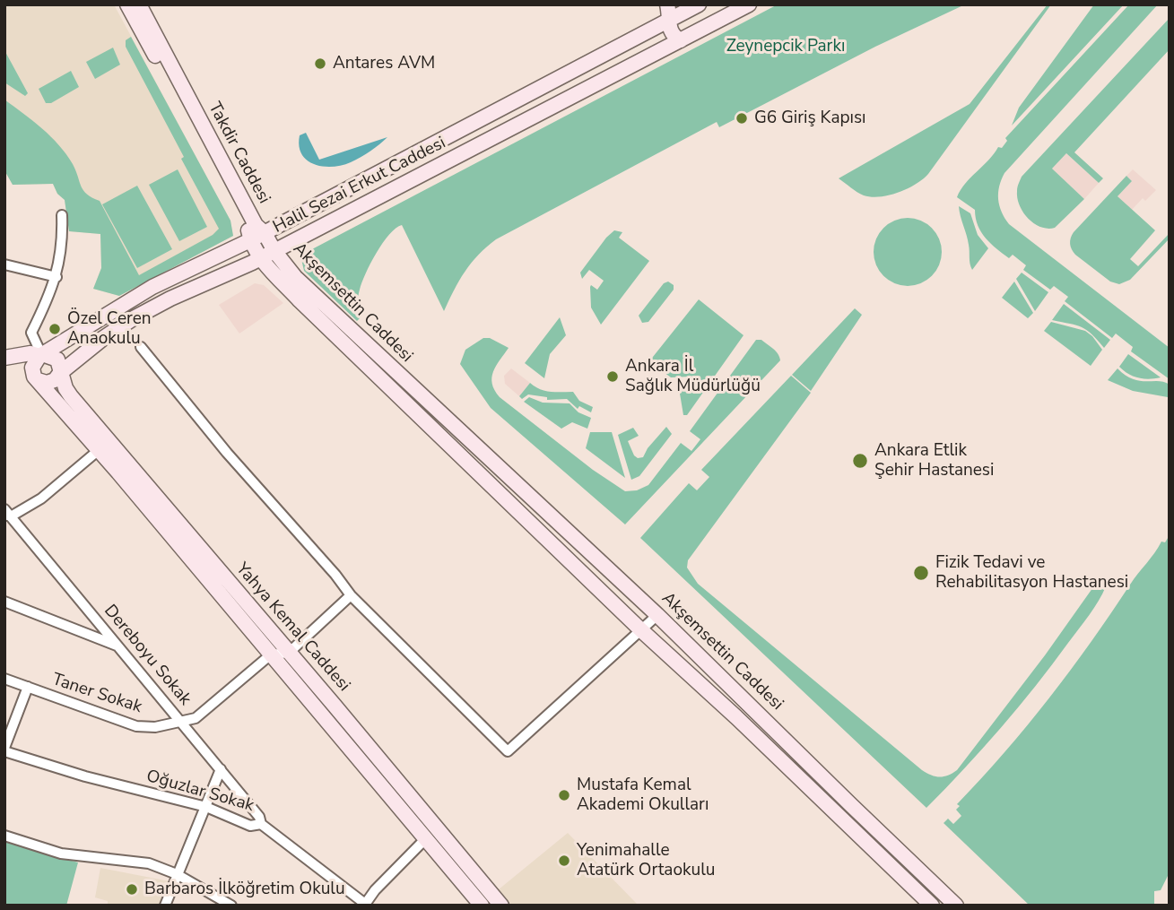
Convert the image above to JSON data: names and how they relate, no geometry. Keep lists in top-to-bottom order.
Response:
{
  "streets": {
    "main road": [
      "Takdir Caddesi",
      "Halil Sezai Erkut Caddesi",
      "Akşemsettin Caddesi",
      "Yahya Kemal Caddesi"
    ],
    "street": ["Dereboyu Sokak", "Taner Sokak", "Oğuzlar Sokak"]
  },
  "crossings": [
    ["Takdir Caddesi", "Halil Sezai Erkut Caddesi"],
    ["Halil Sezai Erkut Caddesi", "Akşemsettin Caddesi"],
    ["Yahya Kemal Caddesi", "Taner Sokak"],
    ["Dereboyu Sokak", "Taner Sokak"],
    ["Dereboyu Sokak", "Oğuzlar Sokak"]
  ],
  "parks": ["Zeynepcik Parkı"],
  "places": [
    "Antares AVM",
    "G6 Giriş Kapısı",
    "Özel Ceren Anaokulu",
    "Ankara İl Sağlık Müdürlüğü",
    "Ankara Etlik Şehir Hastanesi",
    "Fizik Tedavi ve Rehabilitasyon Hastanesi",
    "Mustafa Kemal Akademi Okulları",
    "Yenimahalle Atatürk Ortaokulu",
    "Barbaros İlköğretim Okulu"
  ]
}
